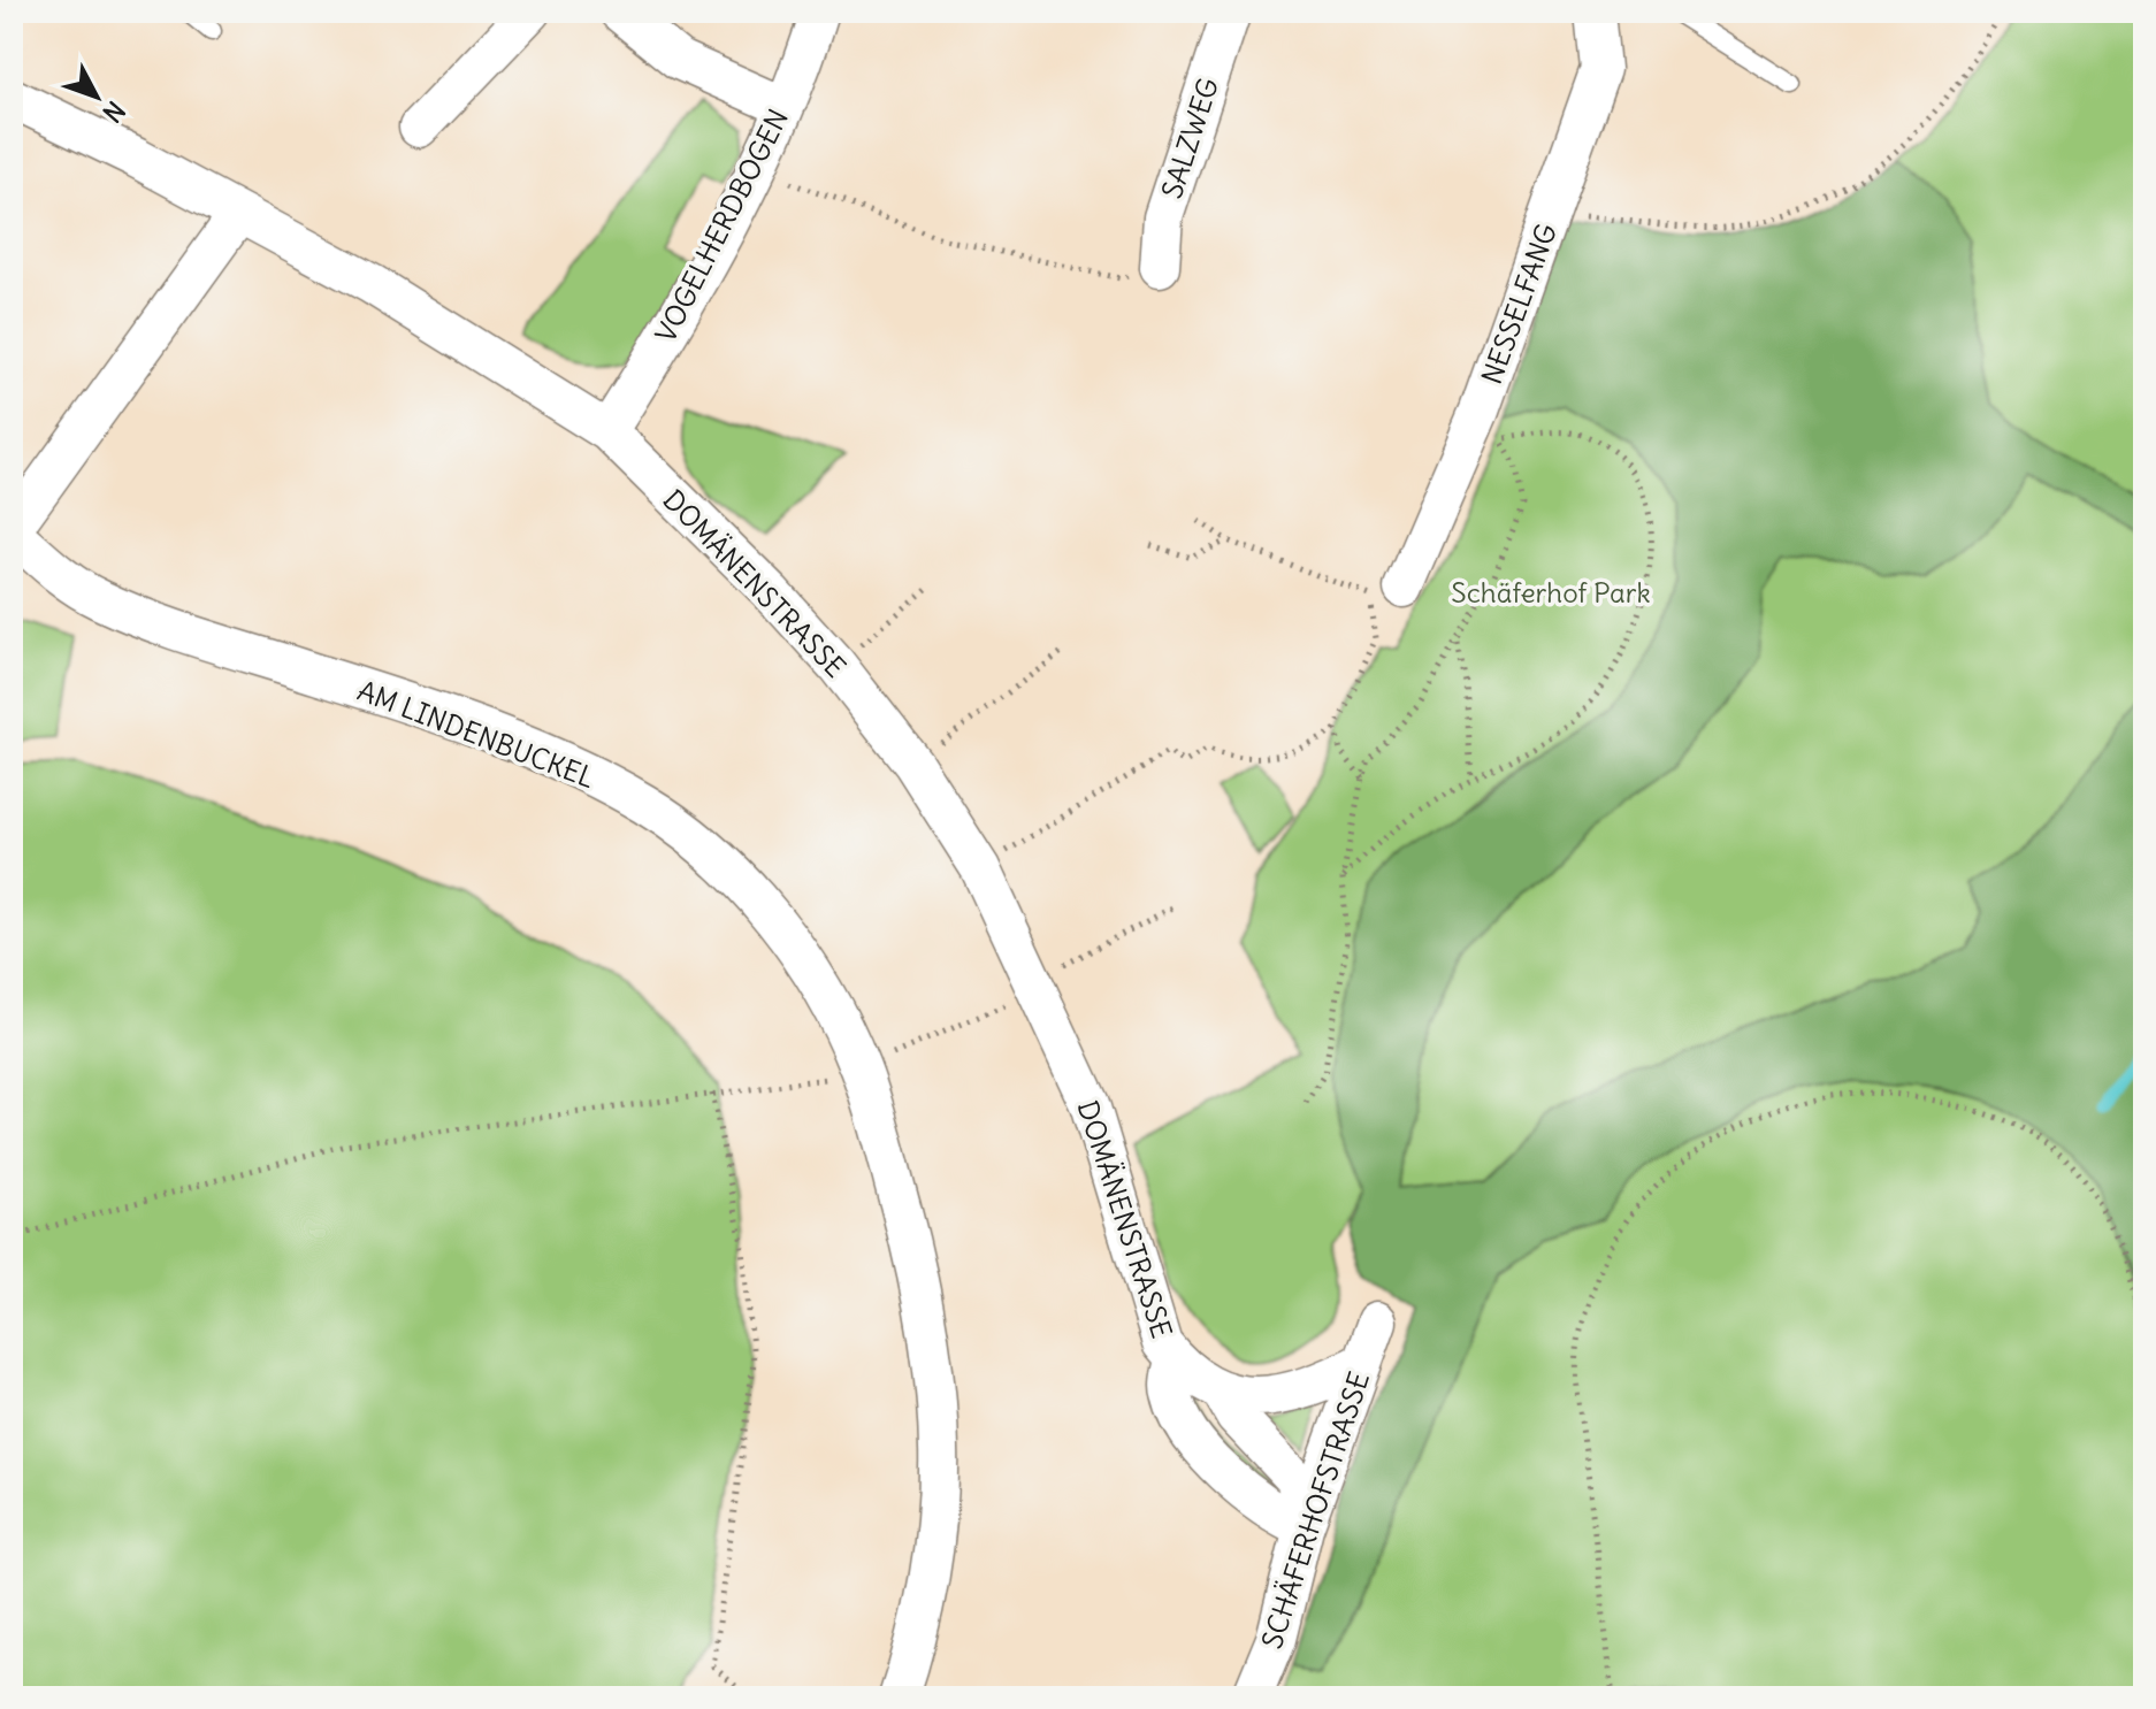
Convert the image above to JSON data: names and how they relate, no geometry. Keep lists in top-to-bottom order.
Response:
{
  "streets": {
    "street": [
      "SALZWEG",
      "VOGELHERDBOGEN",
      "NESSELFANG",
      "DOMÄNENSTRASSE",
      "AM LINDENBUCKEL",
      "SCHÄFERHOFSTRASSE"
    ]
  },
  "crossings": [
    ["VOGELHERDBOGEN", "DOMÄNENSTRASSE"],
    ["DOMÄNENSTRASSE", "AM LINDENBUCKEL"],
    ["DOMÄNENSTRASSE", "SCHÄFERHOFSTRASSE"]
  ],
  "parks": ["Schäferhof Park"],
  "north": "bottom right"
}
